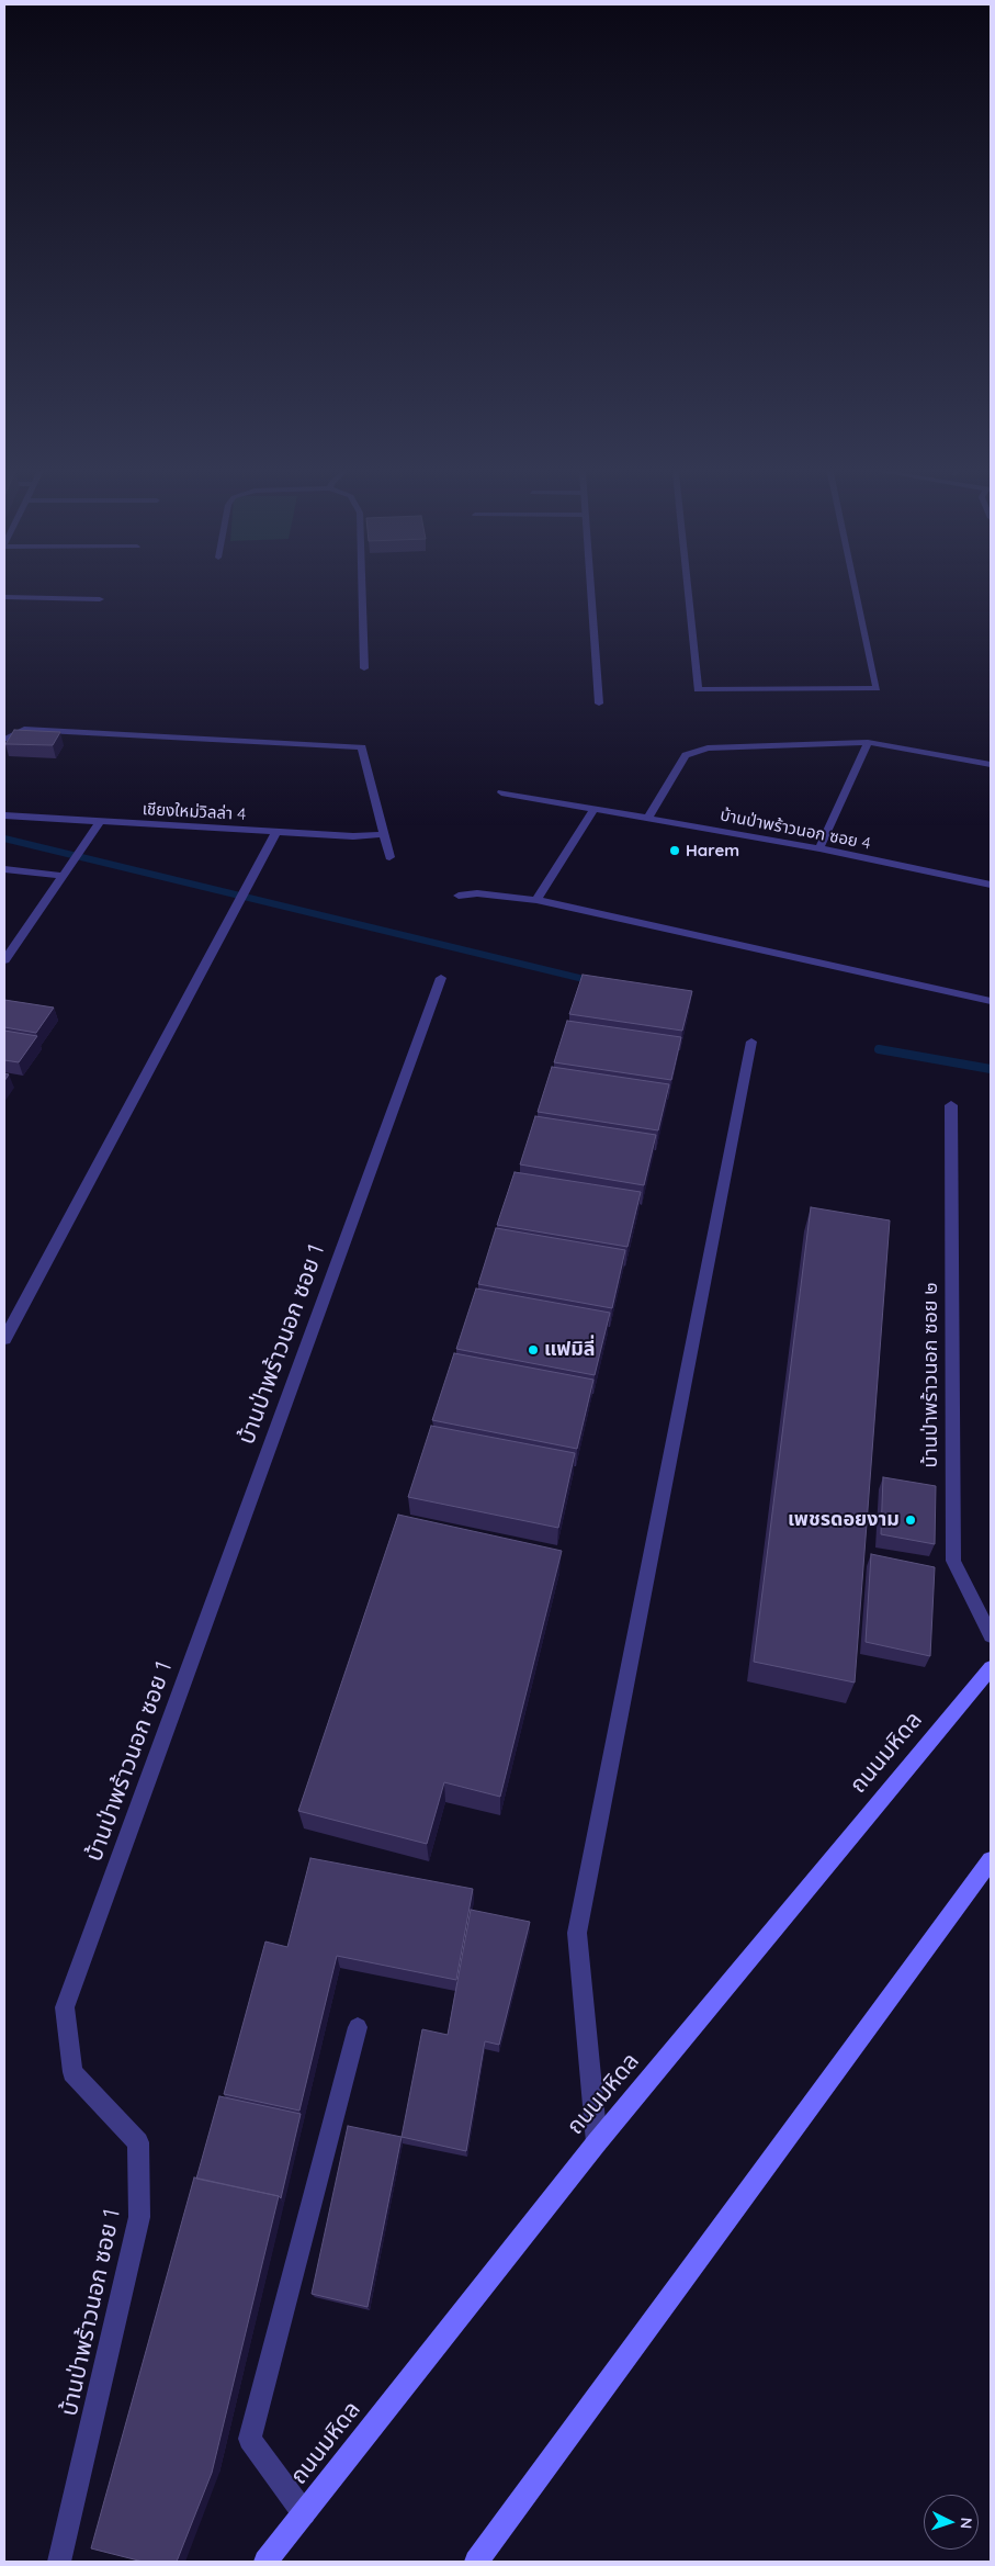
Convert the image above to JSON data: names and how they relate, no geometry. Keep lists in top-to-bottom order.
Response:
{
  "streets": {
    "main road": ["ถนนมหิดล"],
    "street": [
      "เชียงใหม่วิลล่า 4",
      "บ้านป่าพร้าวนอก ซอย 4",
      "บ้านป่าพร้าวนอก ซอย 1",
      "บ้านป่าพร้าวนอก ซอย ๒"
    ]
  },
  "places": ["Harem", "แฟมิลี่", "เพชรดอยงาม"],
  "north": "right"
}
